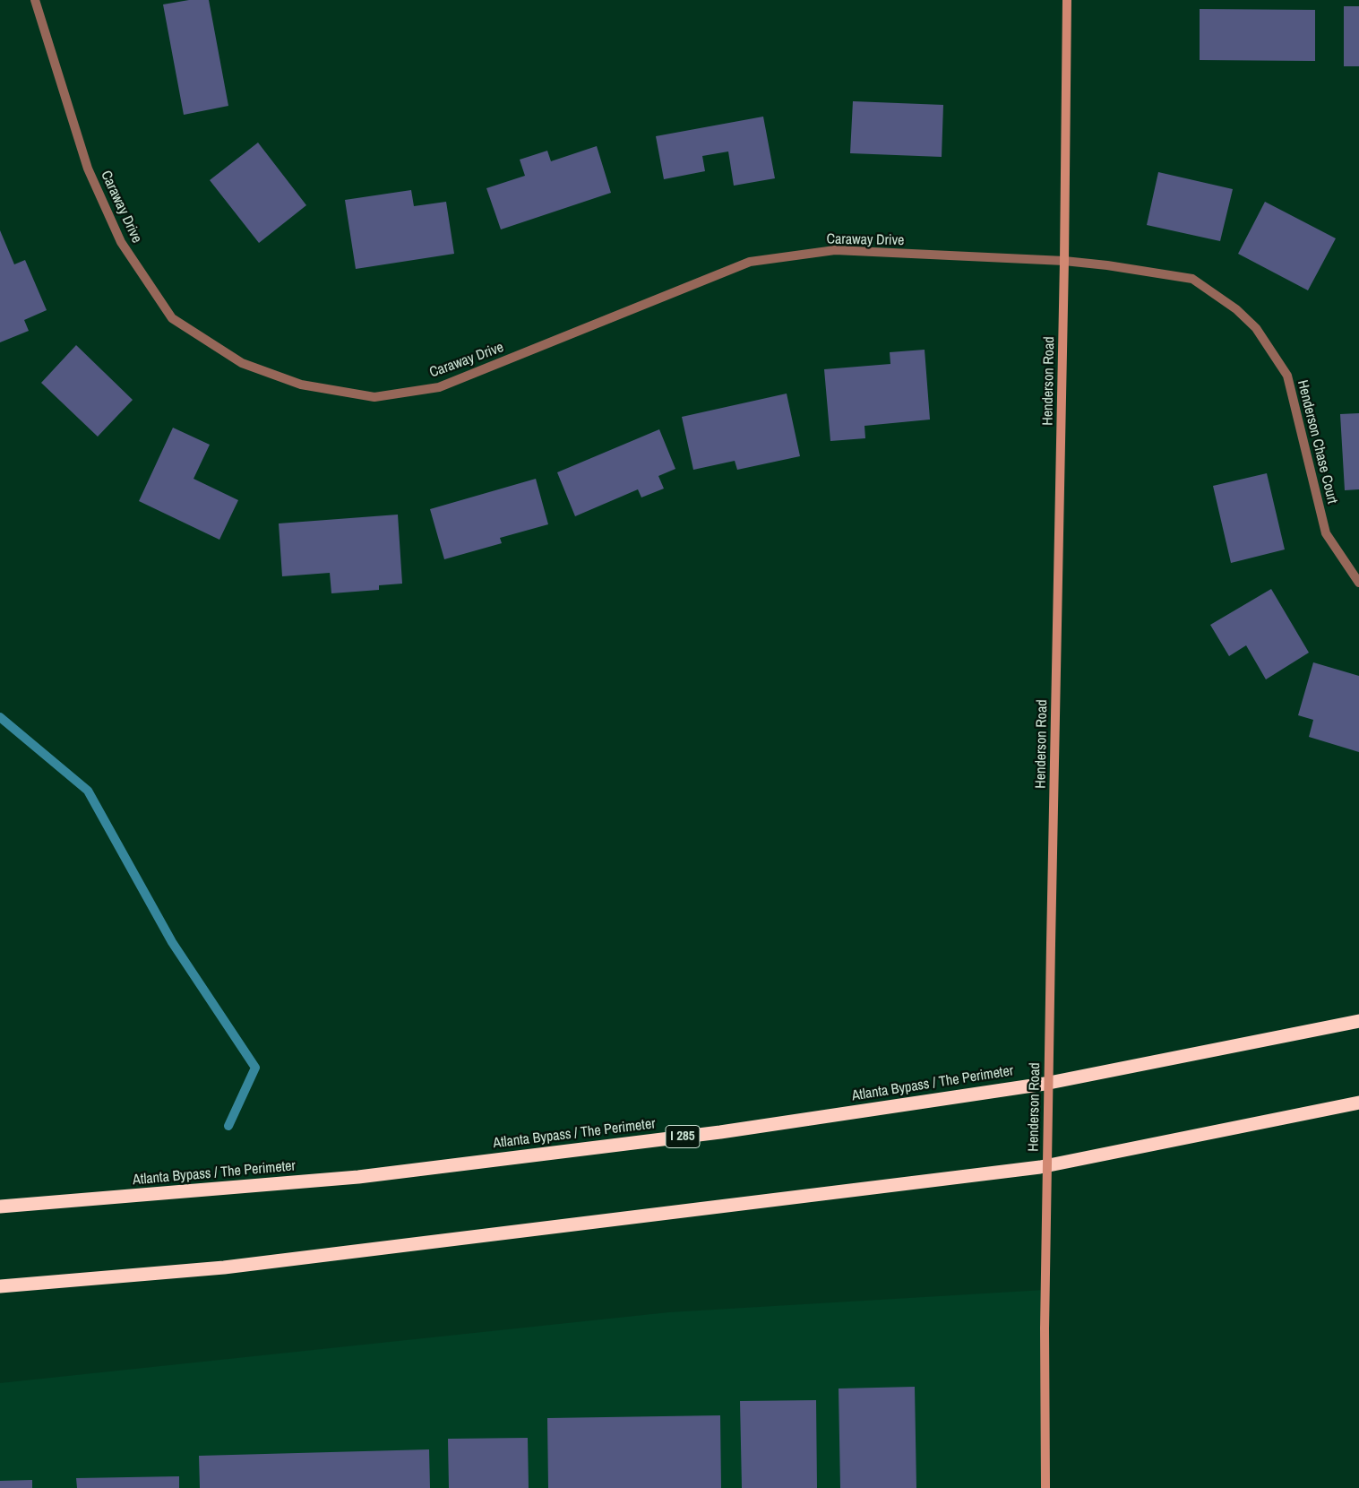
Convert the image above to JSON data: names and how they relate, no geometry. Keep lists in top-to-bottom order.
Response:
{
  "streets": {
    "highway": ["Atlanta Bypass / The Perimeter", "I 285"],
    "street": ["Caraway Drive", "Henderson Road", "Henderson Chase Court"]
  },
  "crossings": [
    ["Caraway Drive", "Henderson Road"],
    ["Caraway Drive", "Henderson Chase Court"],
    ["Henderson Road", "Henderson Chase Court"]
  ]
}
